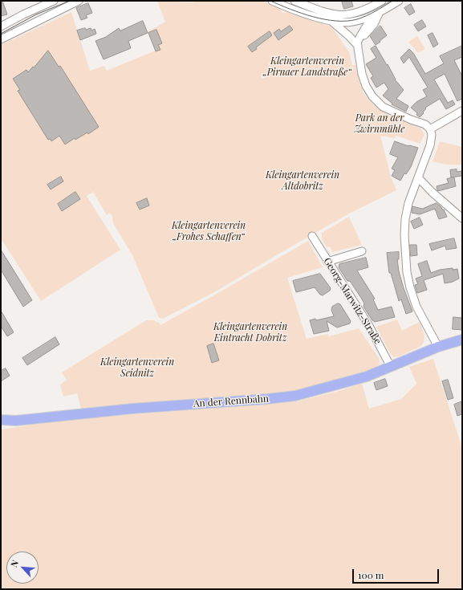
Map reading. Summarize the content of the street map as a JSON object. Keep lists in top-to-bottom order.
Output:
{
  "streets": {
    "main road": ["An der Rennbahn"],
    "street": ["Georg-Marwitz-Straße"]
  },
  "crossings": [
    ["Georg-Marwitz-Straße", "An der Rennbahn"]
  ],
  "parks": [
    "Kleingartenverein „Pirnaer Landstraße“",
    "Park an der Zwirnmühle",
    "Kleingartenverein Altdobritz",
    "Kleingartenverein „Frohes Schaffen“",
    "Kleingartenverein Eintracht Dobritz",
    "Kleingartenverein Seidnitz"
  ],
  "scale_bar": "100 m",
  "north": "top left"
}
